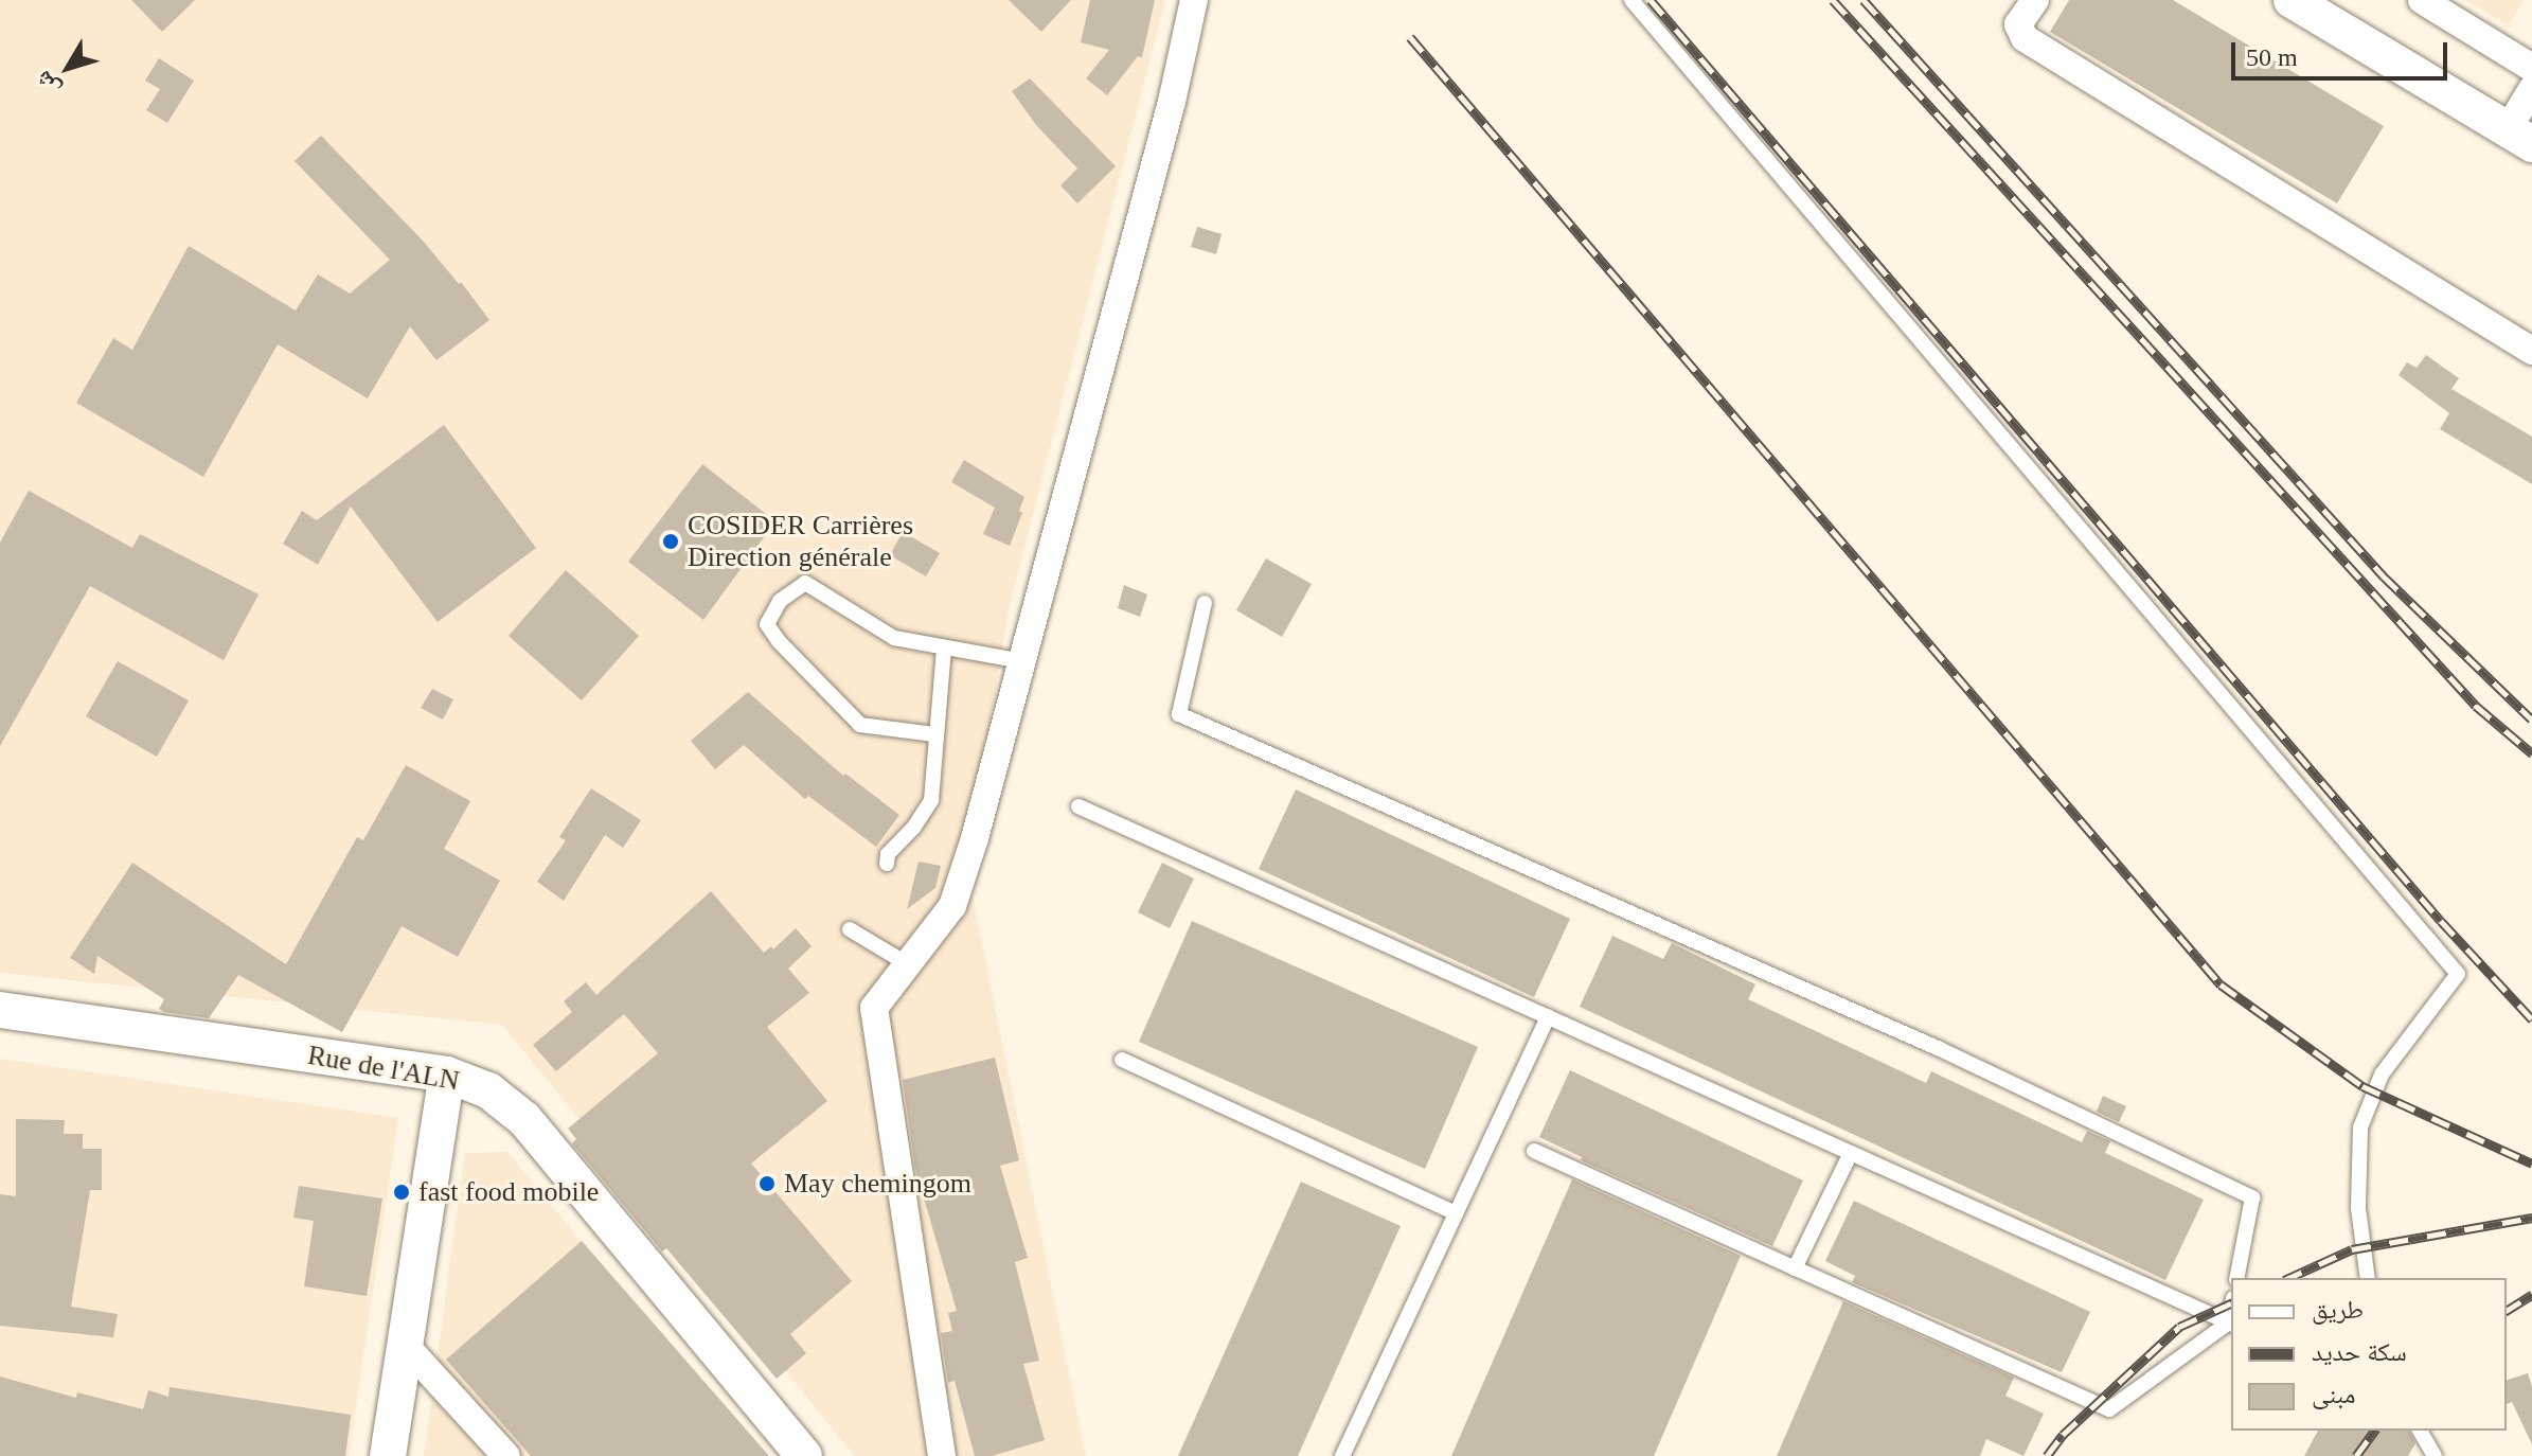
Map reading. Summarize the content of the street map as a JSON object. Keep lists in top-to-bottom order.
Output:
{
  "streets": {
    "street": ["Rue de l'ALN"]
  },
  "places": ["COSIDER Carrières Direction générale", "May chemingom", "fast food mobile"],
  "legend": ["طريق", "سكة حديد", "مبنى"],
  "scale_bar": "50 m",
  "north": "bottom left"
}
